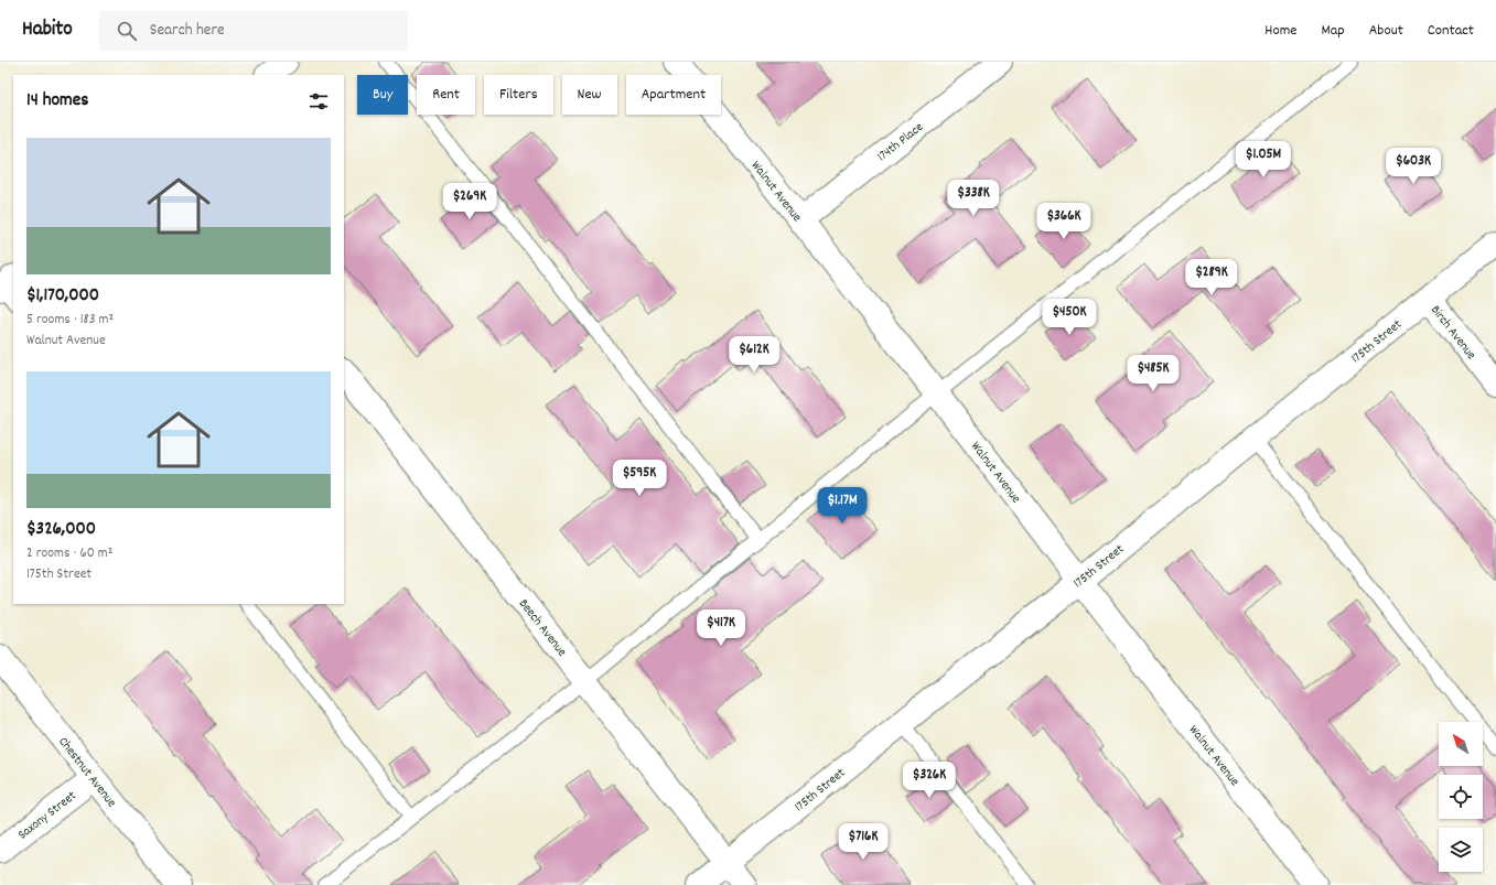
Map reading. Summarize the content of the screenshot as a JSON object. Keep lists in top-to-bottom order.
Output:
{
  "streets": {
    "street": [
      "174th Place",
      "Walnut Avenue",
      "Birch Avenue",
      "175th Street",
      "Beech Avenue",
      "Chestnut Avenue",
      "Saxony Street"
    ]
  },
  "crossings": [
    ["174th Place", "Walnut Avenue"],
    ["Walnut Avenue", "175th Street"],
    ["Birch Avenue", "175th Street"],
    ["175th Street", "Beech Avenue"],
    ["Chestnut Avenue", "Saxony Street"]
  ],
  "north": "top left",
  "page": {
    "header": "Habito",
    "search": "Search here",
    "nav": [
      "Home",
      "Map",
      "About",
      "Contact"
    ],
    "chip": [
      "Buy",
      "Rent",
      "Filters",
      "New",
      "Apartment"
    ],
    "heading": "14 homes",
    "list": [
      {
        "name": "$1,170,000",
        "note": "5 rooms · 183 m² · Walnut Avenue"
      },
      {
        "name": "$326,000",
        "note": "2 rooms · 60 m² · 175th Street"
      }
    ],
    "price": [
      "$1.05M",
      "$603K",
      "$338K",
      "$269K",
      "$366K",
      "$289K",
      "$450K",
      "$612K",
      "$485K",
      "$595K",
      "$1.17M",
      "$417K",
      "$326K",
      "$716K"
    ]
  }
}
